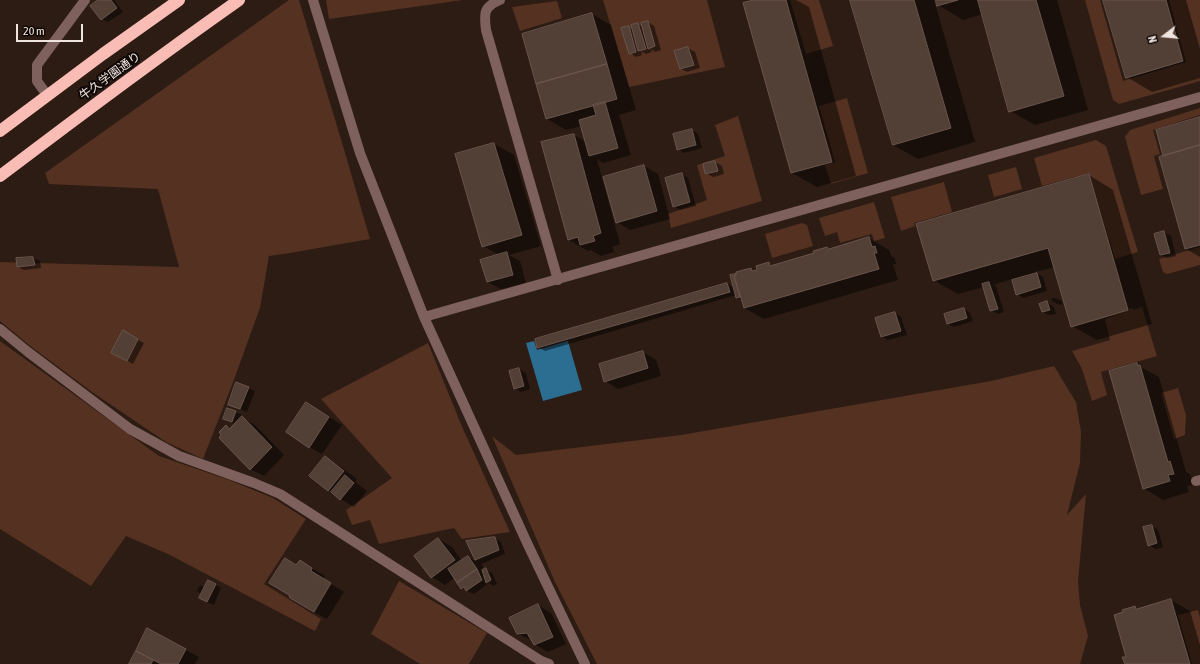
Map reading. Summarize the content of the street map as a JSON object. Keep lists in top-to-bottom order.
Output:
{
  "streets": {
    "highway": ["牛久学園通り"]
  },
  "scale_bar": "20 m",
  "north": "left"
}
